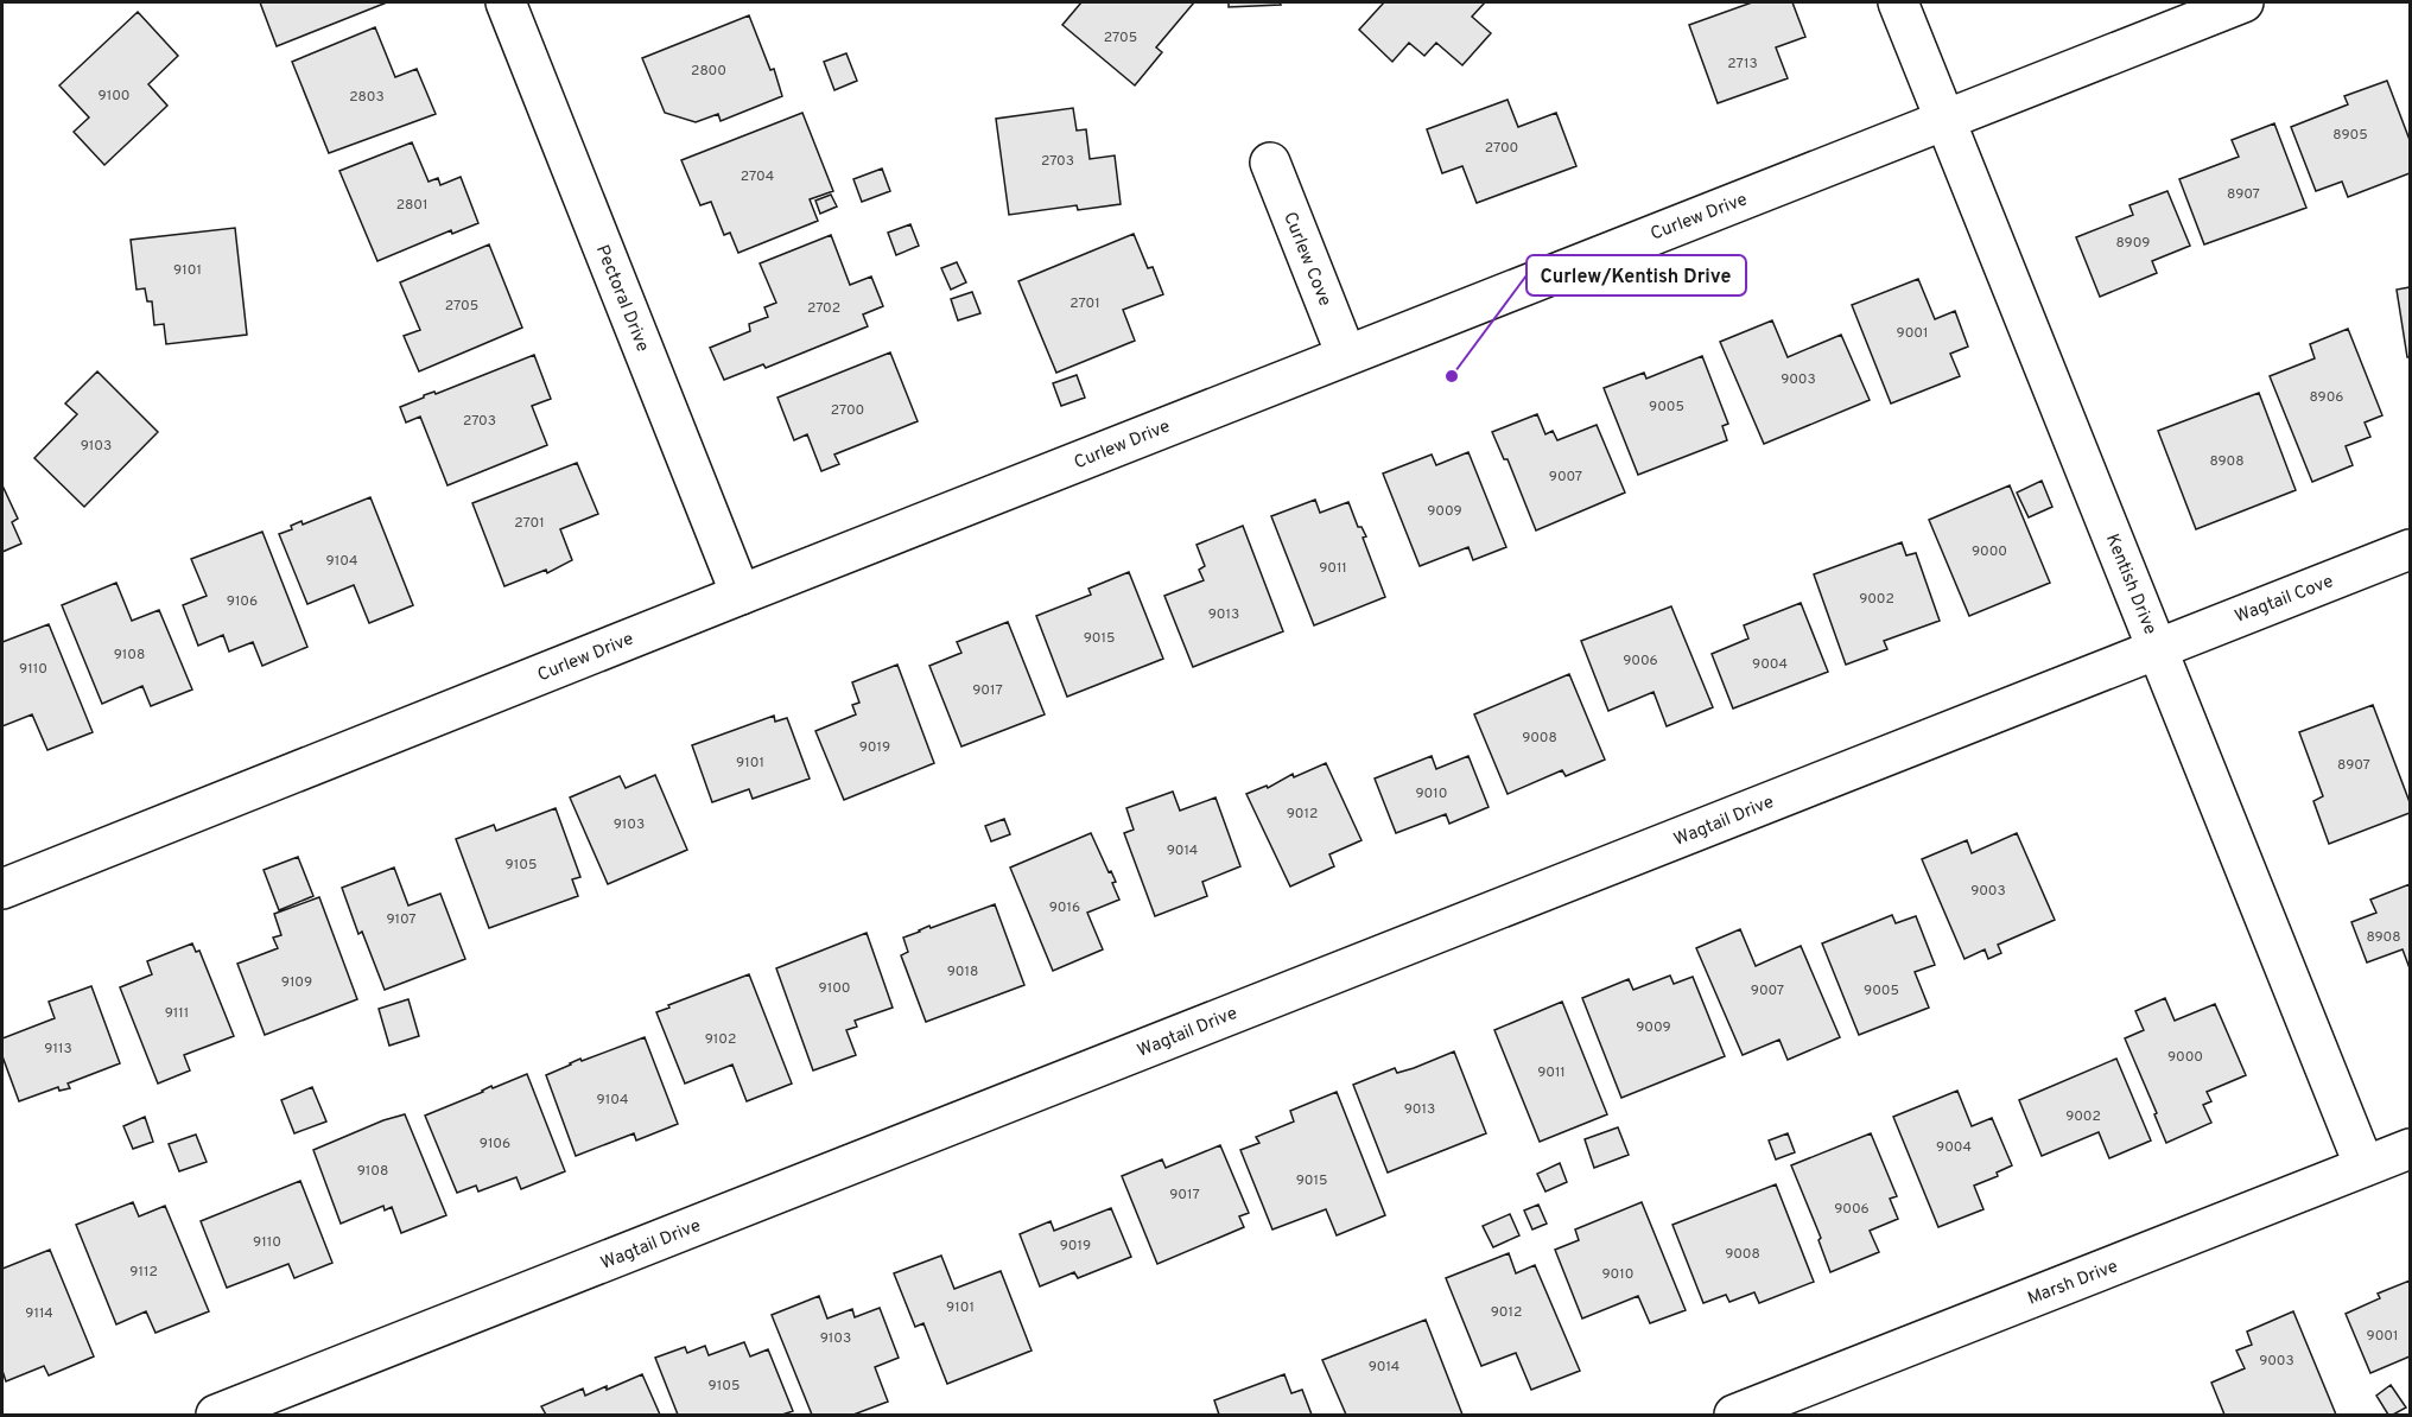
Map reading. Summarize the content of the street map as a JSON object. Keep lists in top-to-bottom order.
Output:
{
  "streets": {
    "street": [
      "Curlew Drive",
      "Curlew Cove",
      "Pectoral Drive",
      "Kentish Drive",
      "Wagtail Cove",
      "Wagtail Drive",
      "Marsh Drive"
    ]
  },
  "crossings": [
    ["Curlew Drive", "Curlew Cove"],
    ["Curlew Drive", "Pectoral Drive"],
    ["Curlew Drive", "Kentish Drive"],
    ["Kentish Drive", "Wagtail Cove"],
    ["Kentish Drive", "Wagtail Drive"],
    ["Kentish Drive", "Marsh Drive"],
    ["Wagtail Cove", "Wagtail Drive"]
  ],
  "places": ["Curlew/Kentish Drive"],
  "house_numbers": [
    "2705",
    "2713",
    "2800",
    "9100",
    "2803",
    "8905",
    "2700",
    "2703",
    "2704",
    "8907",
    "2801",
    "8909",
    "9101",
    "2701",
    "2705",
    "2702",
    "9001",
    "9003",
    "8906",
    "9005",
    "2700",
    "2703",
    "9103",
    "8908",
    "9007",
    "9009",
    "2701",
    "9000",
    "9104",
    "9011",
    "9002",
    "9106",
    "9013",
    "9015",
    "9108",
    "9006",
    "9004",
    "9110",
    "9017",
    "9008",
    "9019",
    "9101",
    "8907",
    "9010",
    "9012",
    "9103",
    "9014",
    "9105",
    "9003",
    "9016",
    "9107",
    "8908",
    "9018",
    "9109",
    "9100",
    "9007",
    "9005",
    "9111",
    "9009",
    "9102",
    "9113",
    "9000",
    "9011",
    "9104",
    "9013",
    "9002",
    "9106",
    "9004",
    "9108",
    "9015",
    "9017",
    "9006",
    "9110",
    "9019",
    "9008",
    "9112",
    "9010",
    "9101",
    "9012",
    "9114",
    "9001",
    "9103",
    "9003",
    "9014",
    "9105"
  ]
}
